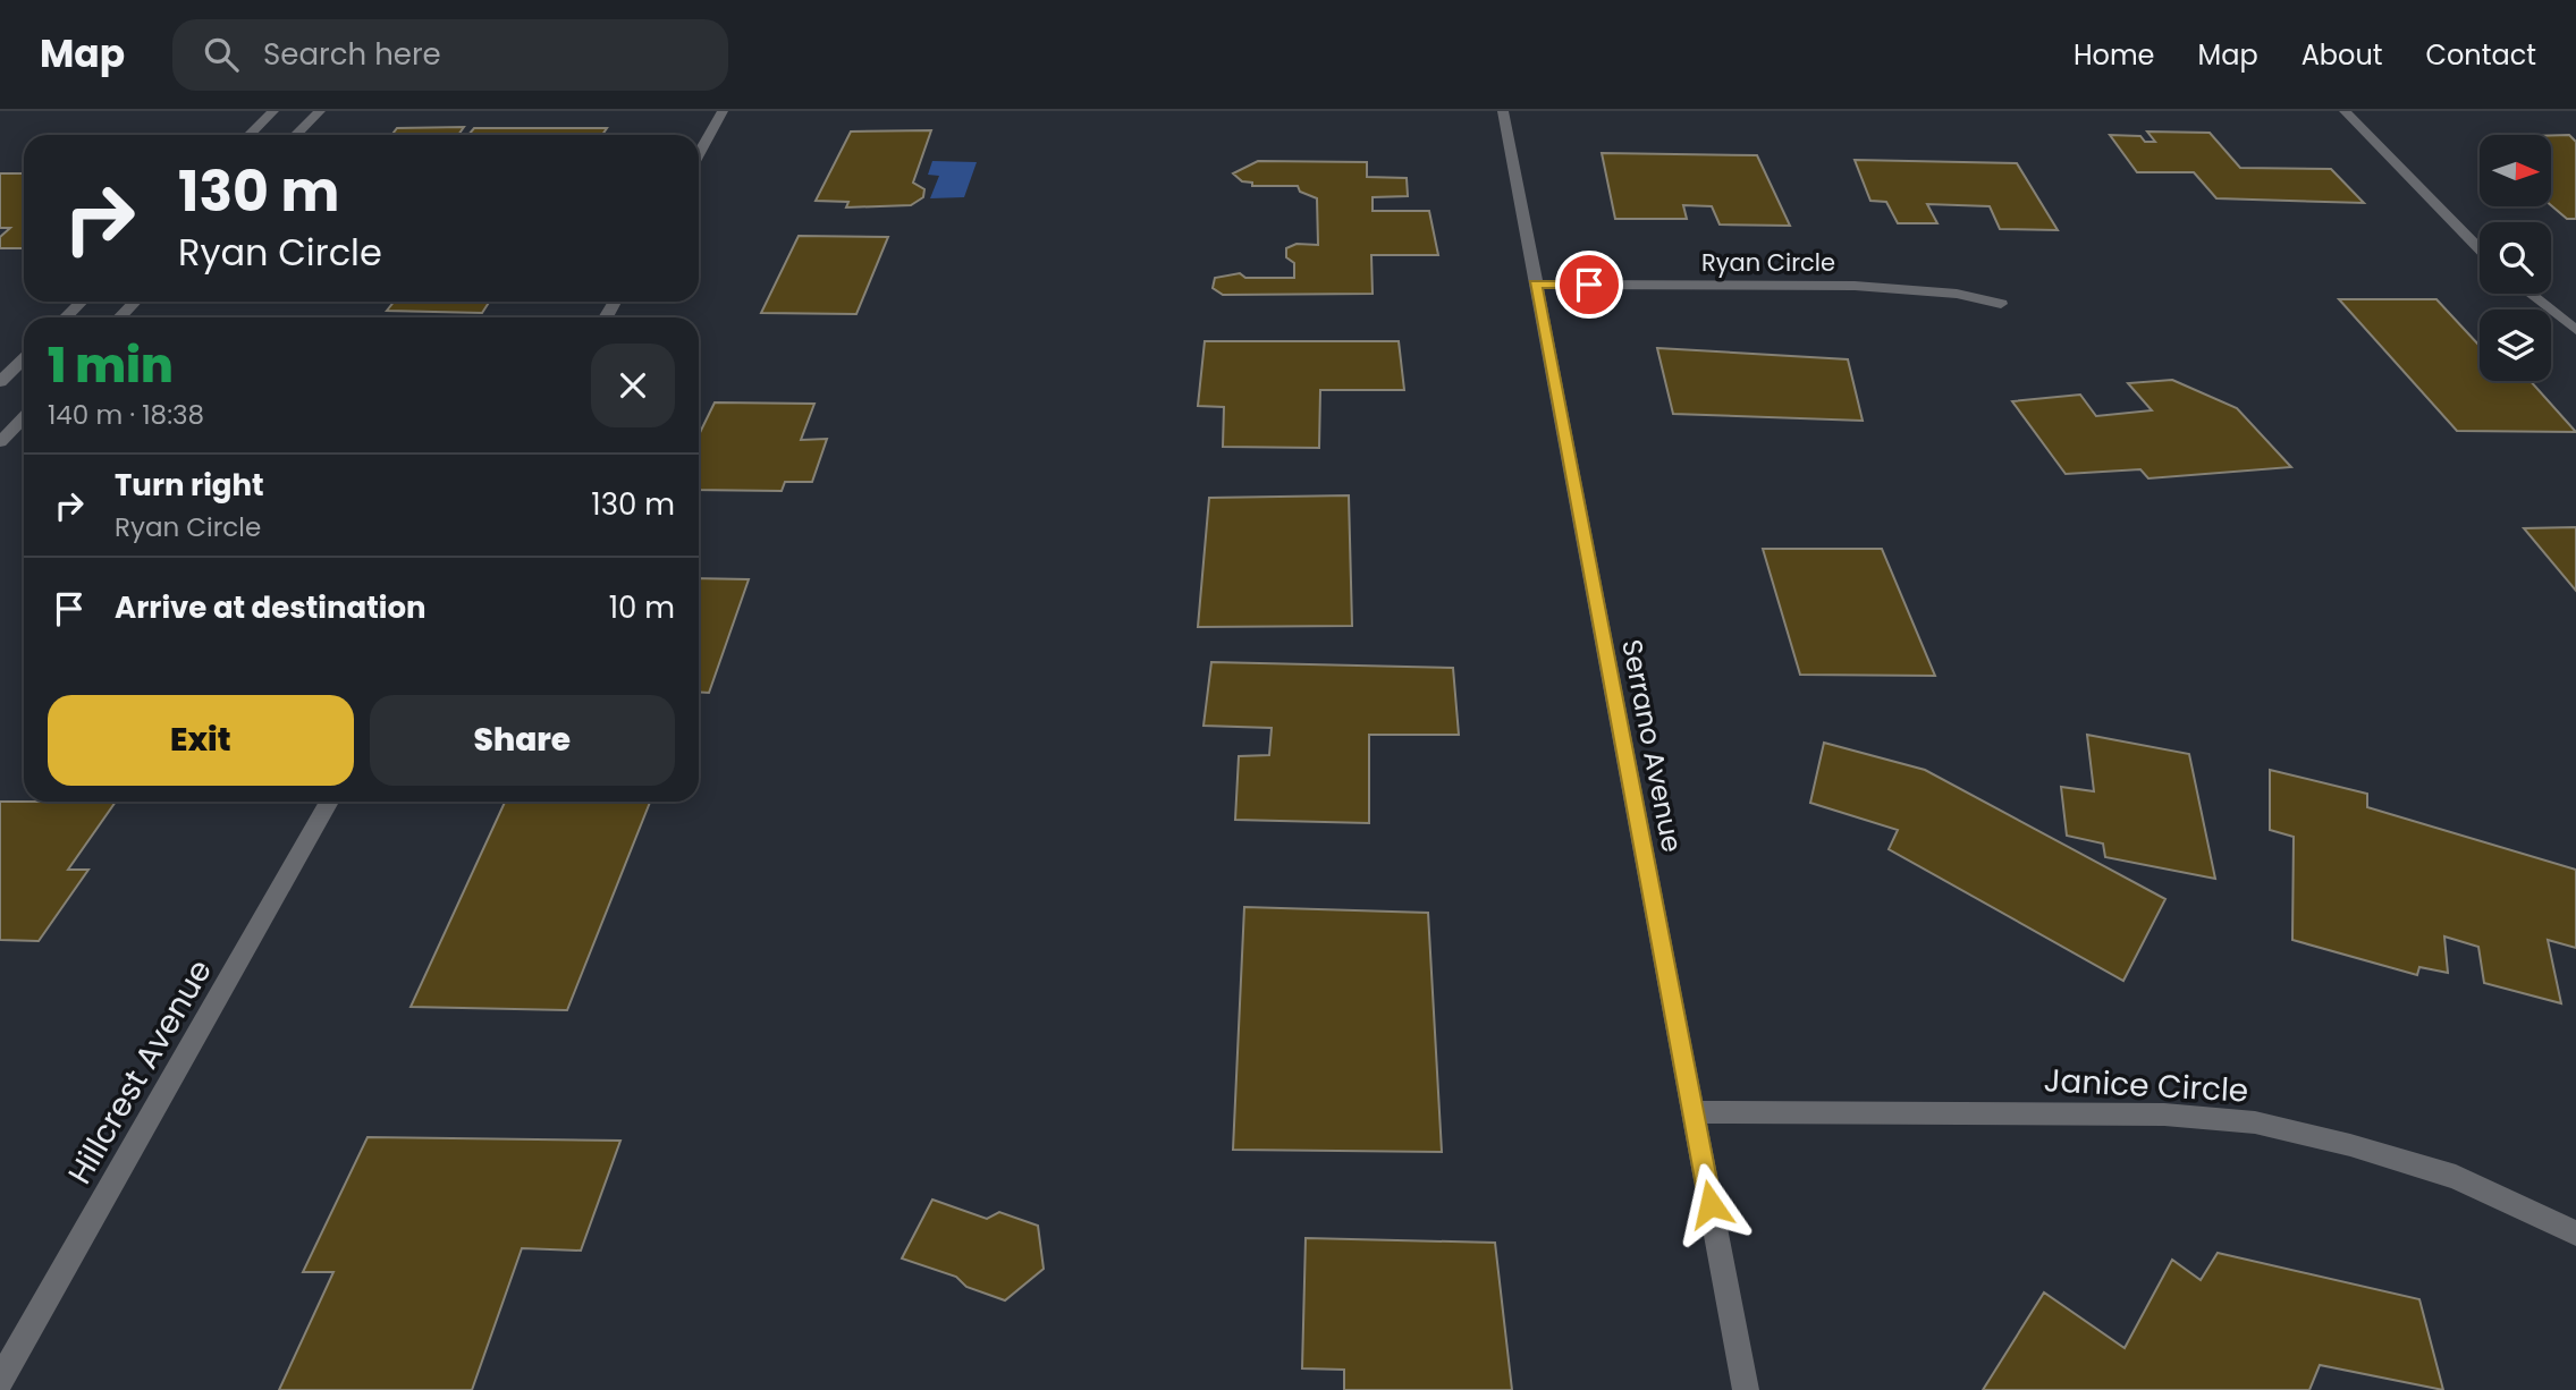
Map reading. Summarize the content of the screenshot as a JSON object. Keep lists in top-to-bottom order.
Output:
{
  "streets": {
    "street": [
      "Ryan Circle",
      "Serrano Avenue",
      "Hillcrest Avenue",
      "Janice Circle"
    ]
  },
  "crossings": [
    ["Ryan Circle", "Serrano Avenue"],
    ["Serrano Avenue", "Janice Circle"]
  ],
  "north": "right",
  "page": {
    "header": "Map",
    "search": "Search here",
    "nav": [
      "Home",
      "Map",
      "About",
      "Contact"
    ],
    "turn": ["130 m", "Ryan Circle"],
    "heading": ["1 min", "140 m · 18:38"],
    "list": [
      {
        "name": "Turn right",
        "note": "Ryan Circle",
        "value": "130 m"
      },
      {
        "name": "Arrive at destination",
        "value": "10 m"
      }
    ],
    "buttons": ["Exit", "Share"]
  }
}
